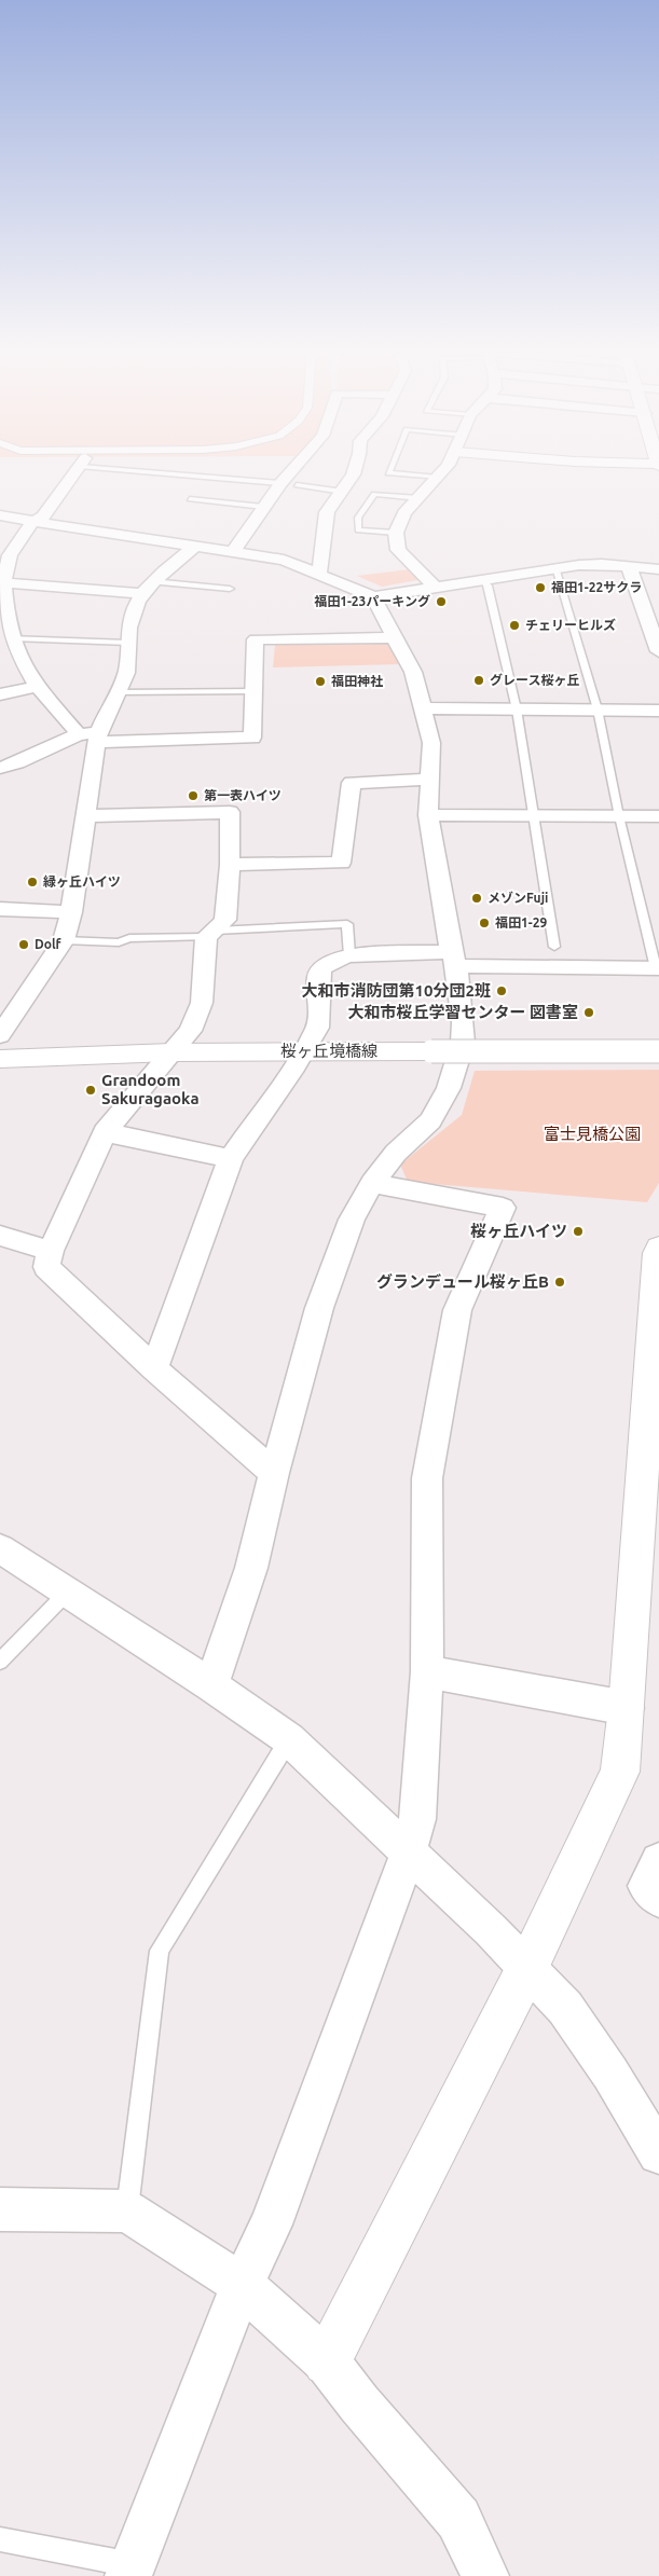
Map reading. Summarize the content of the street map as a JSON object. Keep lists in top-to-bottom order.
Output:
{
  "streets": {
    "street": ["桜ヶ丘境橋線"]
  },
  "parks": ["富士見橋公園"],
  "places": [
    "福田1-22サクラ",
    "福田1-23パーキング",
    "チェリーヒルズ",
    "グレース桜ヶ丘",
    "福田神社",
    "第一表ハイツ",
    "緑ヶ丘ハイツ",
    "メゾンFuji",
    "福田1-29",
    "Dolf",
    "大和市消防団第10分団2班",
    "大和市桜丘学習センター 図書室",
    "Grandoom Sakuragaoka",
    "桜ヶ丘ハイツ",
    "グランデュール桜ヶ丘B"
  ]
}
